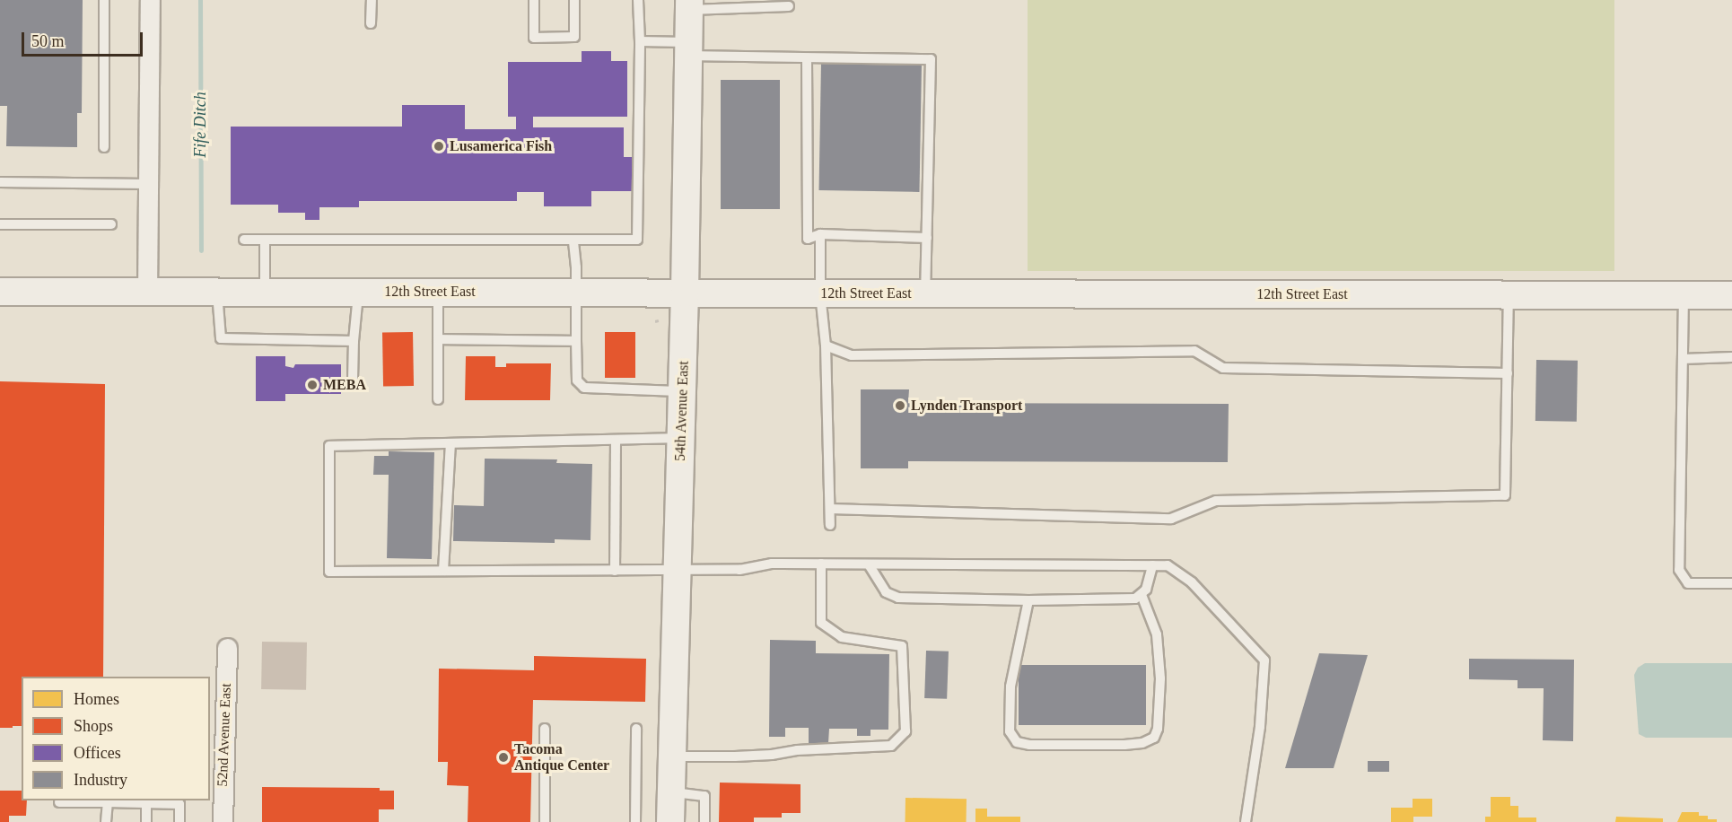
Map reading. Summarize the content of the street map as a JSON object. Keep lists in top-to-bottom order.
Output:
{
  "streets": {
    "street": ["12th Street East", "54th Avenue East", "52nd Avenue East"]
  },
  "crossings": [
    ["12th Street East", "54th Avenue East"]
  ],
  "water": ["Fife Ditch"],
  "places": [
    "Lusamerica Fish",
    "MEBA",
    "Lynden Transport",
    "Tacoma Antique Center"
  ],
  "legend": [
    "Homes",
    "Shops",
    "Offices",
    "Industry"
  ],
  "scale_bar": "50 m"
}
